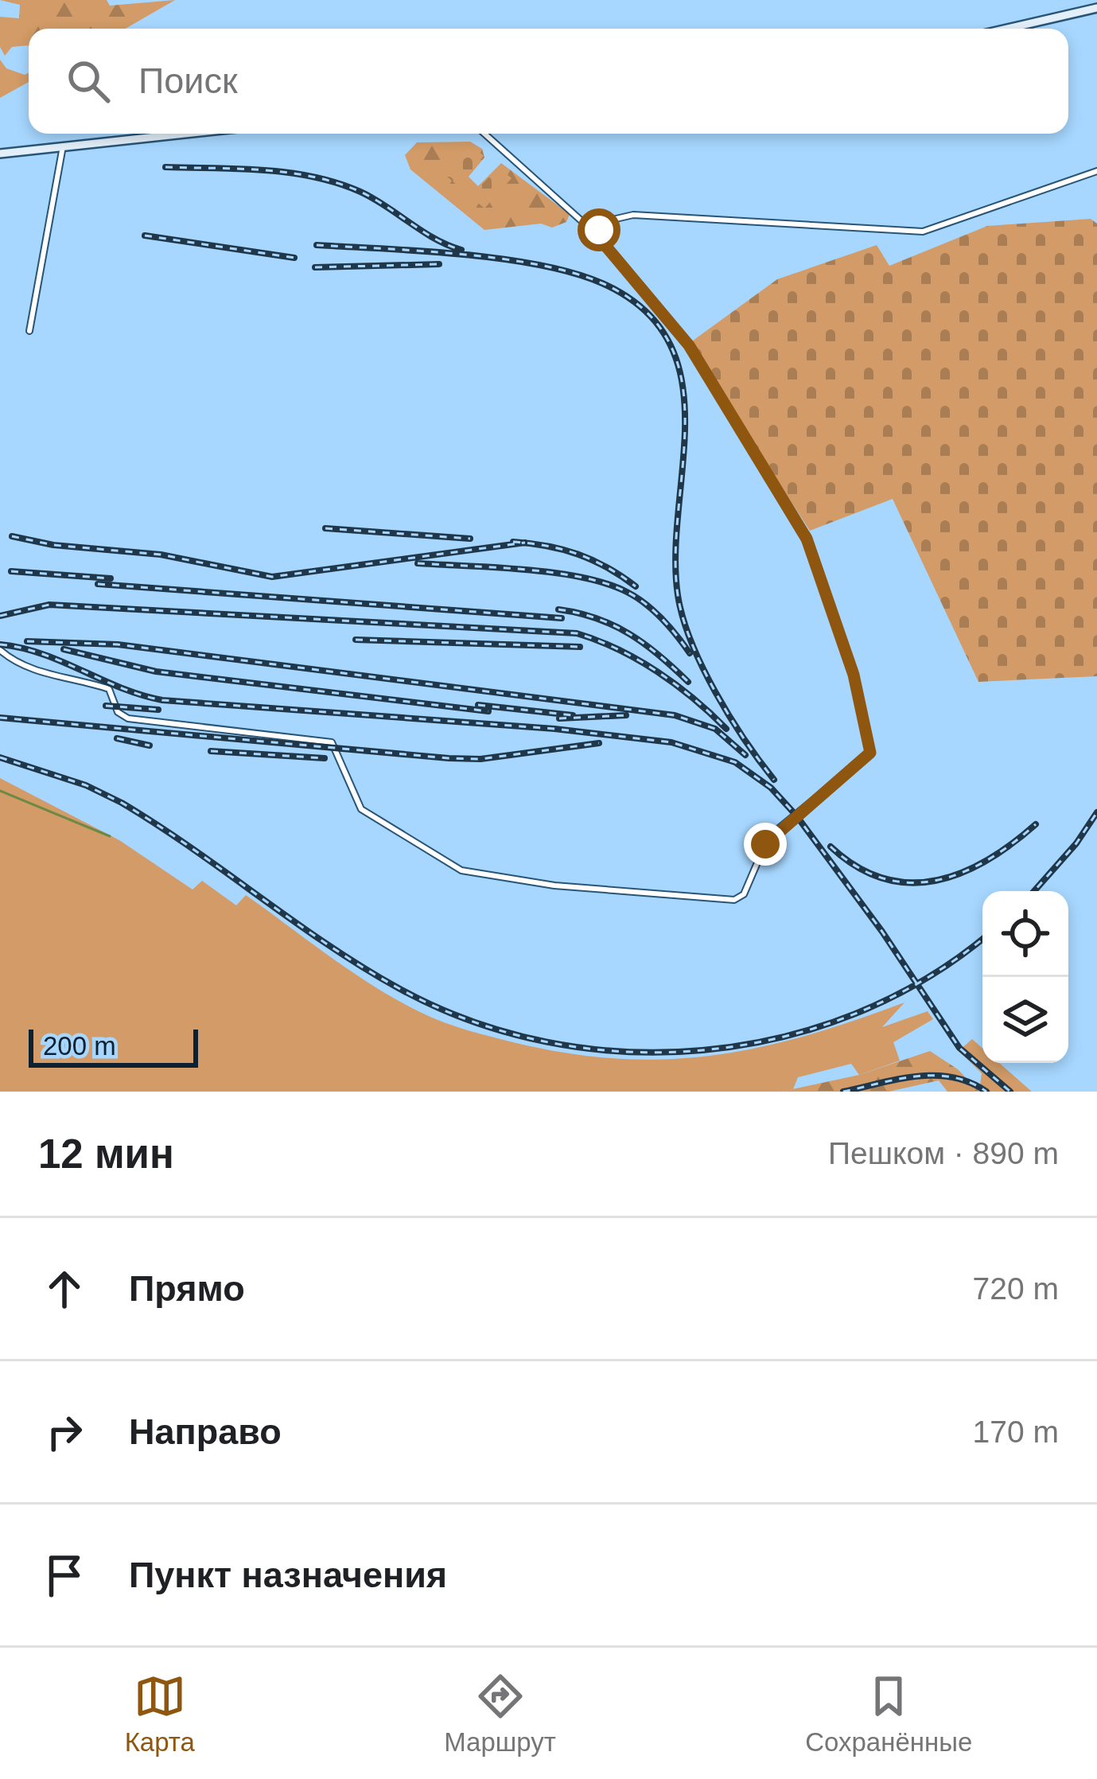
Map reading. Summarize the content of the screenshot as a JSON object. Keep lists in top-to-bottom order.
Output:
{
  "scale_bar": "200 m",
  "page": {
    "search": "Поиск",
    "scale": "200 m",
    "heading": ["12 мин", "Пешком · 890 m"],
    "list": [
      ["Прямо", "720 m"],
      ["Направо", "170 m"],
      "Пункт назначения"
    ],
    "nav": ["Карта", "Маршрут", "Сохранённые"]
  }
}
